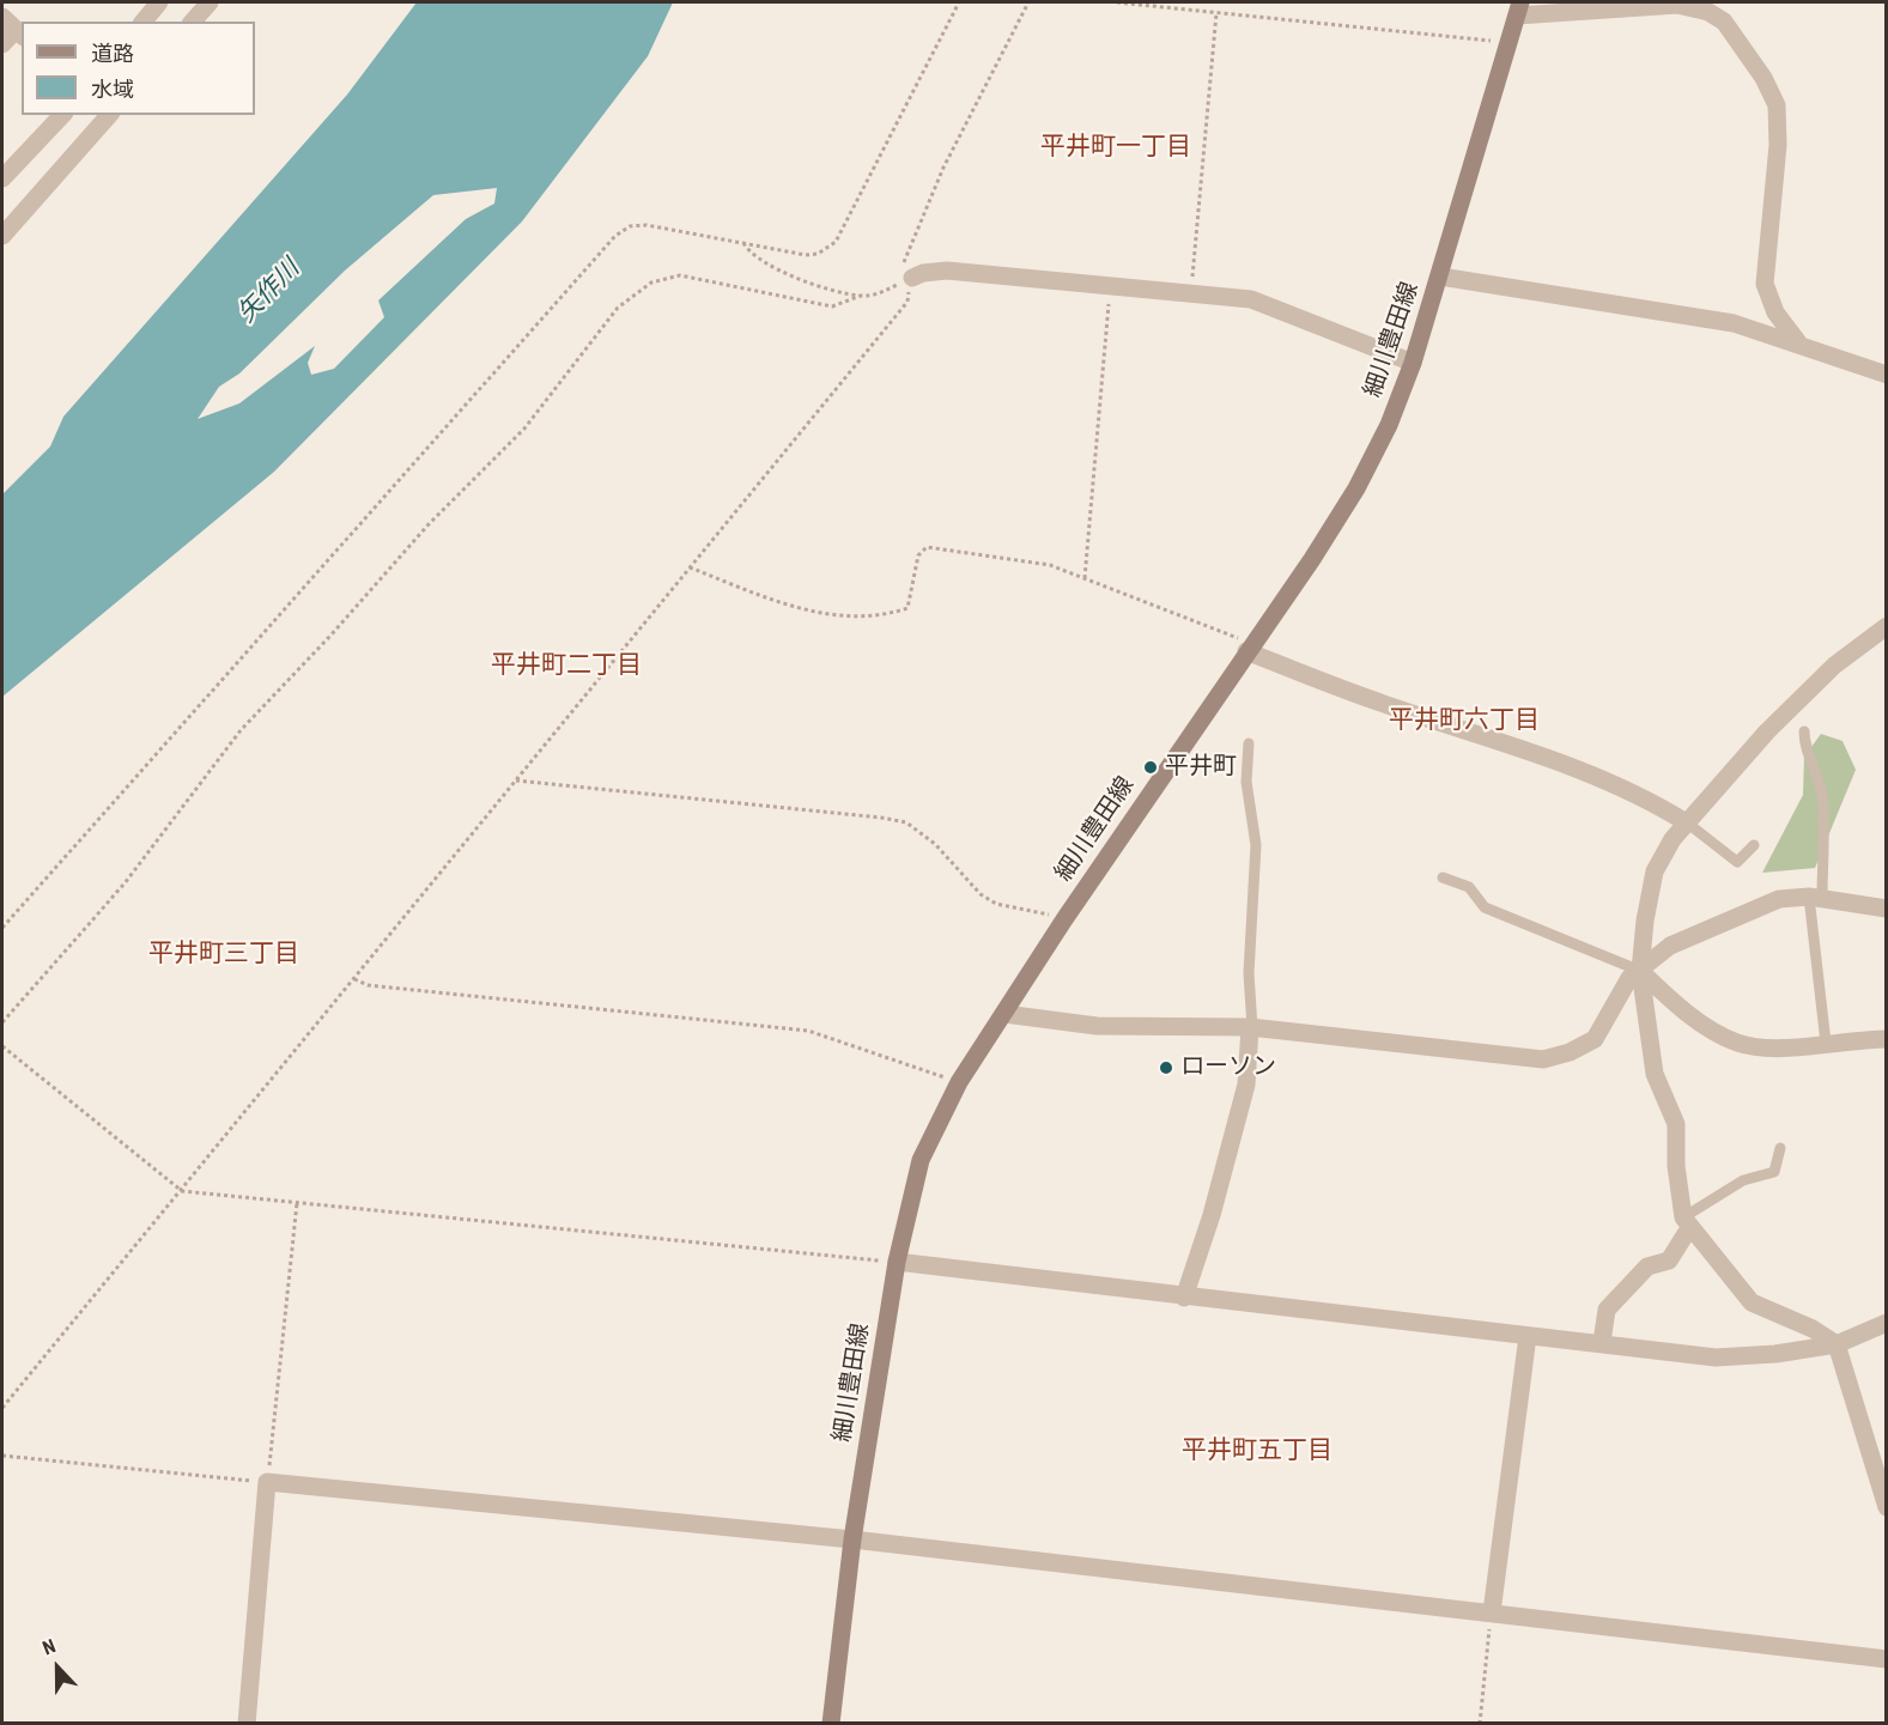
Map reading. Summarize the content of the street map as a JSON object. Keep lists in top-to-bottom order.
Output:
{
  "streets": {
    "main road": ["細川豊田線"]
  },
  "districts": [
    "平井町一丁目",
    "平井町二丁目",
    "平井町六丁目",
    "平井町三丁目",
    "平井町五丁目"
  ],
  "water": ["矢作川"],
  "places": ["平井町", "ローソン"],
  "legend": ["道路", "水域"],
  "north": "top"
}
